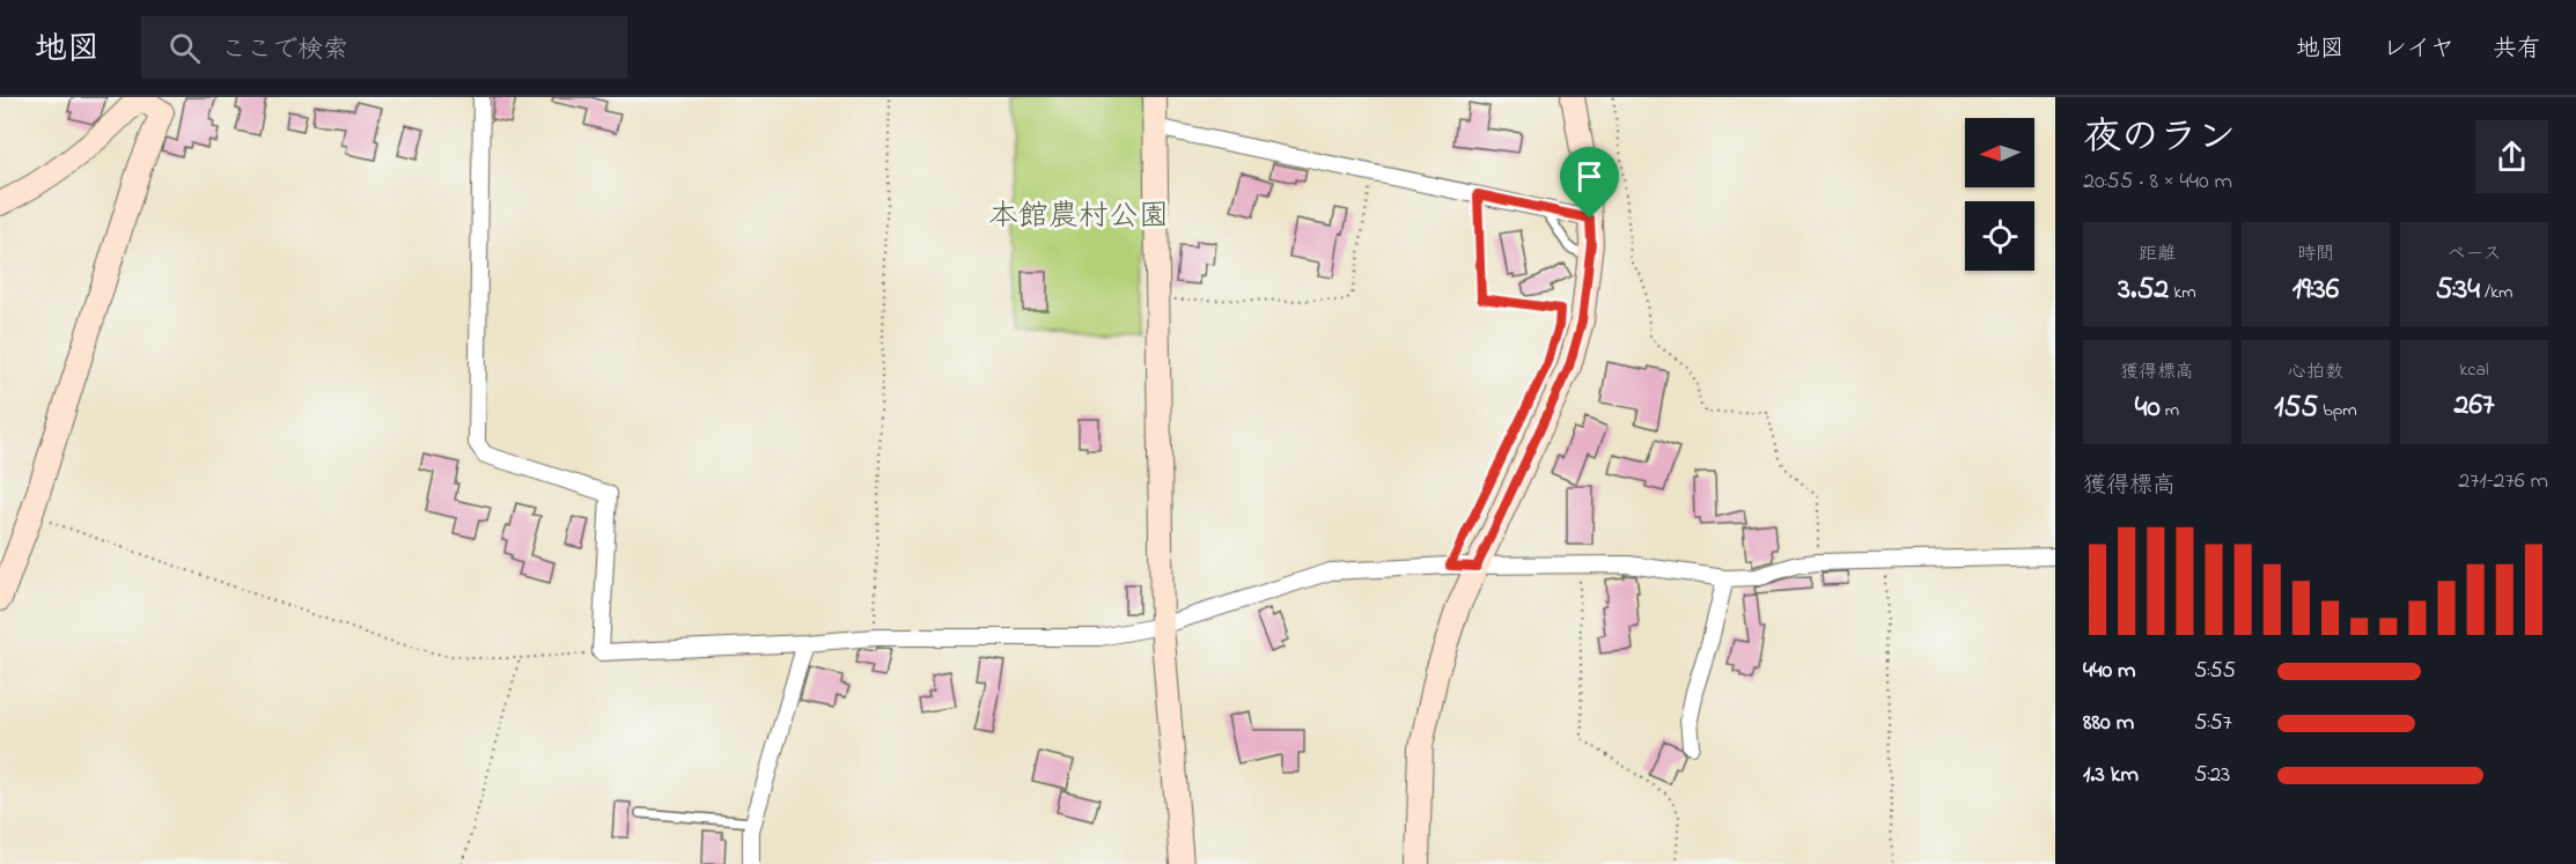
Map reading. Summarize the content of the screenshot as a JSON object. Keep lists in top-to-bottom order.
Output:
{
  "parks": ["本館農村公園"],
  "north": "left",
  "page": {
    "header": "地図",
    "search": "ここで検索",
    "nav": ["地図", "レイヤ", "共有"],
    "heading": ["夜のラン", "20:55 · 8 × 440 m"],
    "stats": [
      ["距離", "3.52 km"],
      ["時間", "19:36"],
      ["ペース", "5:34 /km"],
      ["獲得標高", "40 m"],
      ["心拍数", "155 bpm"],
      ["kcal", "267"]
    ],
    "chart": ["獲得標高", "271–276 m"],
    "list": [
      {
        "name": "440 m",
        "note": "5:55"
      },
      {
        "name": "880 m",
        "note": "5:57"
      },
      {
        "name": "1.3 km",
        "note": "5:23"
      }
    ]
  }
}
